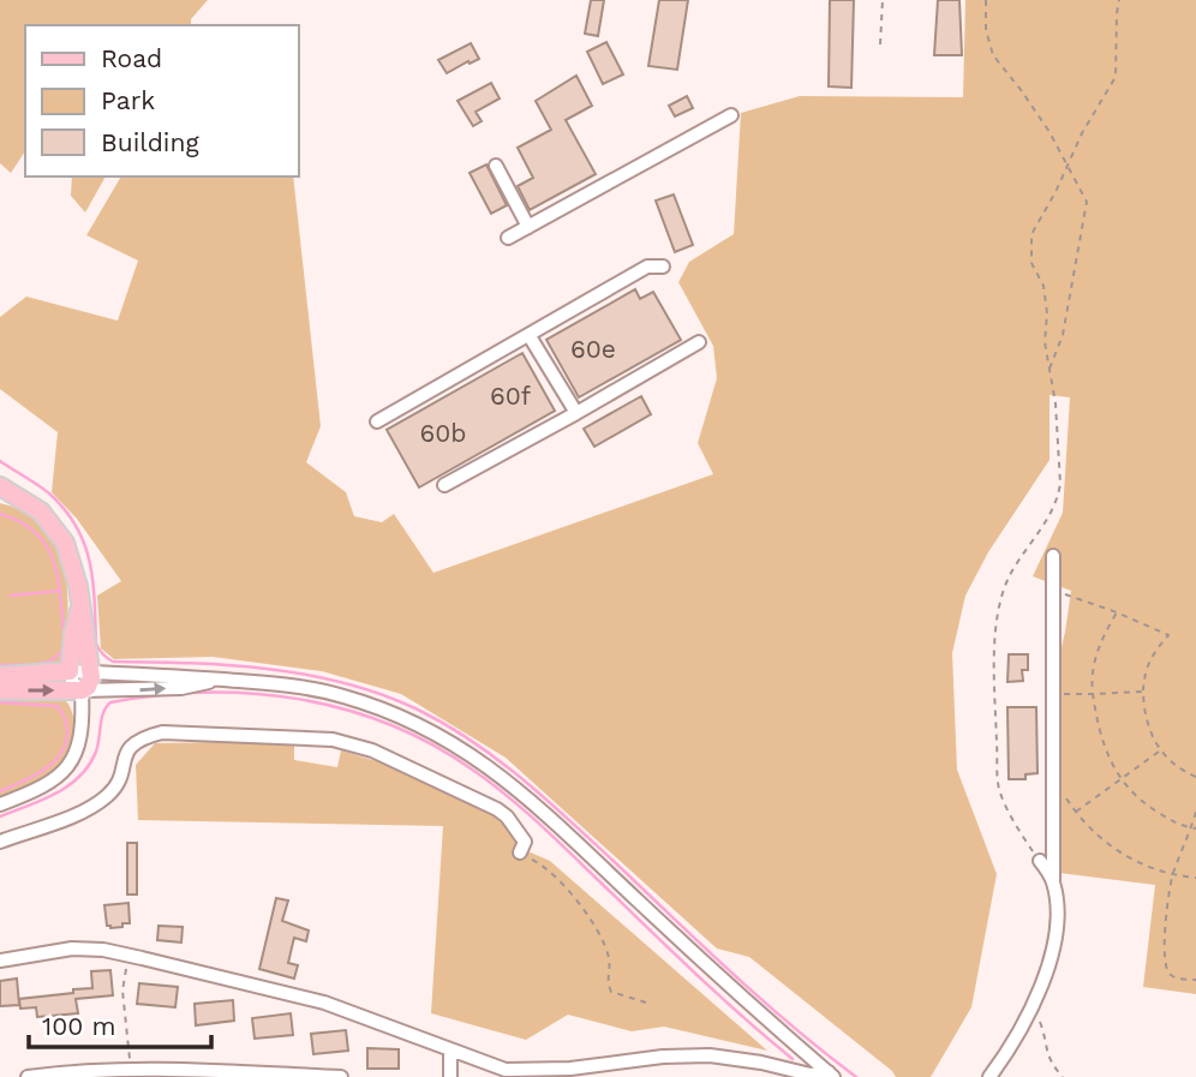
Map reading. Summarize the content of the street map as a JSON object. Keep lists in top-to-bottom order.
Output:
{
  "house_numbers": ["60e", "60f", "60b"],
  "legend": ["Road", "Park", "Building"],
  "scale_bar": "100 m"
}
